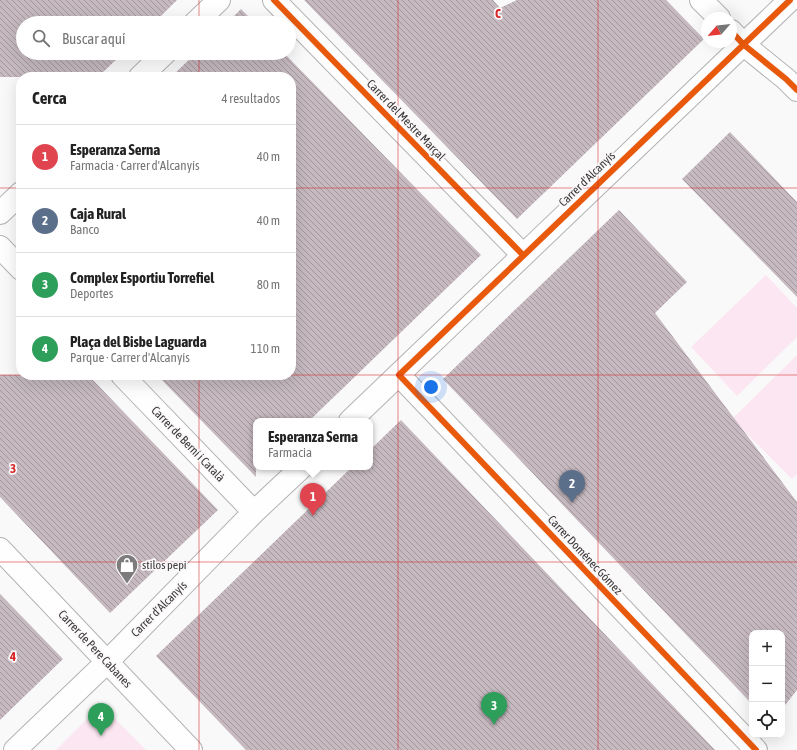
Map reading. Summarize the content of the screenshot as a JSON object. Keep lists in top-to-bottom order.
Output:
{
  "streets": {
    "street": [
      "Carrer del Mestre Marçal",
      "Carrer d'Alcanyís",
      "Carrer de Berni i Català",
      "Carrer Doménec Gómez",
      "Carrer de Pere Cabanes"
    ]
  },
  "crossings": [
    ["Carrer del Mestre Marçal", "Carrer d'Alcanyís"],
    ["Carrer d'Alcanyís", "Carrer de Berni i Català"],
    ["Carrer d'Alcanyís", "Carrer Doménec Gómez"],
    ["Carrer d'Alcanyís", "Carrer de Pere Cabanes"]
  ],
  "places": {
    "shop": ["stilos pepi"]
  },
  "north": "bottom left",
  "page": {
    "search": "Buscar aquí",
    "heading": ["Cerca", "4 resultados"],
    "list": [
      {
        "mark": "1",
        "name": "Esperanza Serna",
        "note": "Farmacia · Carrer d'Alcanyís",
        "value": "40 m"
      },
      {
        "mark": "2",
        "name": "Caja Rural",
        "note": "Banco",
        "value": "40 m"
      },
      {
        "mark": "3",
        "name": "Complex Esportiu Torrefiel",
        "note": "Deportes",
        "value": "80 m"
      },
      {
        "mark": "4",
        "name": "Plaça del Bisbe Laguarda",
        "note": "Parque · Carrer d'Alcanyís",
        "value": "110 m"
      }
    ],
    "popup": ["Esperanza Serna", "Farmacia"],
    "pins": [
      "2",
      "1",
      "3",
      "4"
    ],
    "map_buttons": ["+", "−"]
  },
  "grid": {
    "columns": ["C"],
    "rows": ["3", "4"]
  }
}
